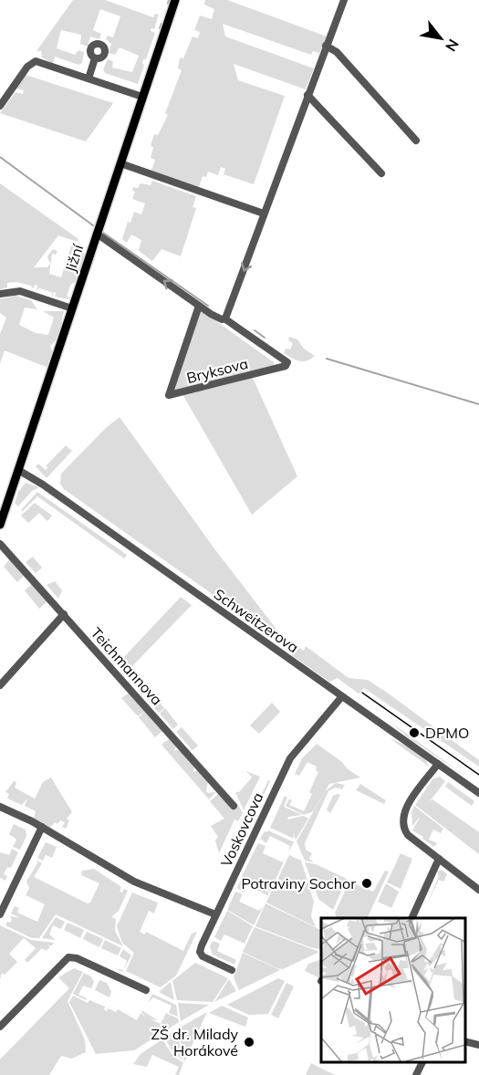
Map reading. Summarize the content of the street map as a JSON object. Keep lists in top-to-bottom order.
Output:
{
  "streets": {
    "main road": ["Jižní"],
    "street": [
      "Bryksova",
      "Schweitzerova",
      "Teichmannova",
      "Voskovcova"
    ]
  },
  "crossings": [
    ["Jižní", "Bryksova"],
    ["Jižní", "Schweitzerova"],
    ["Schweitzerova", "Voskovcova"]
  ],
  "places": ["DPMO", "Potraviny Sochor", "ZŠ dr. Milady Horákové"],
  "north": "bottom right"
}
